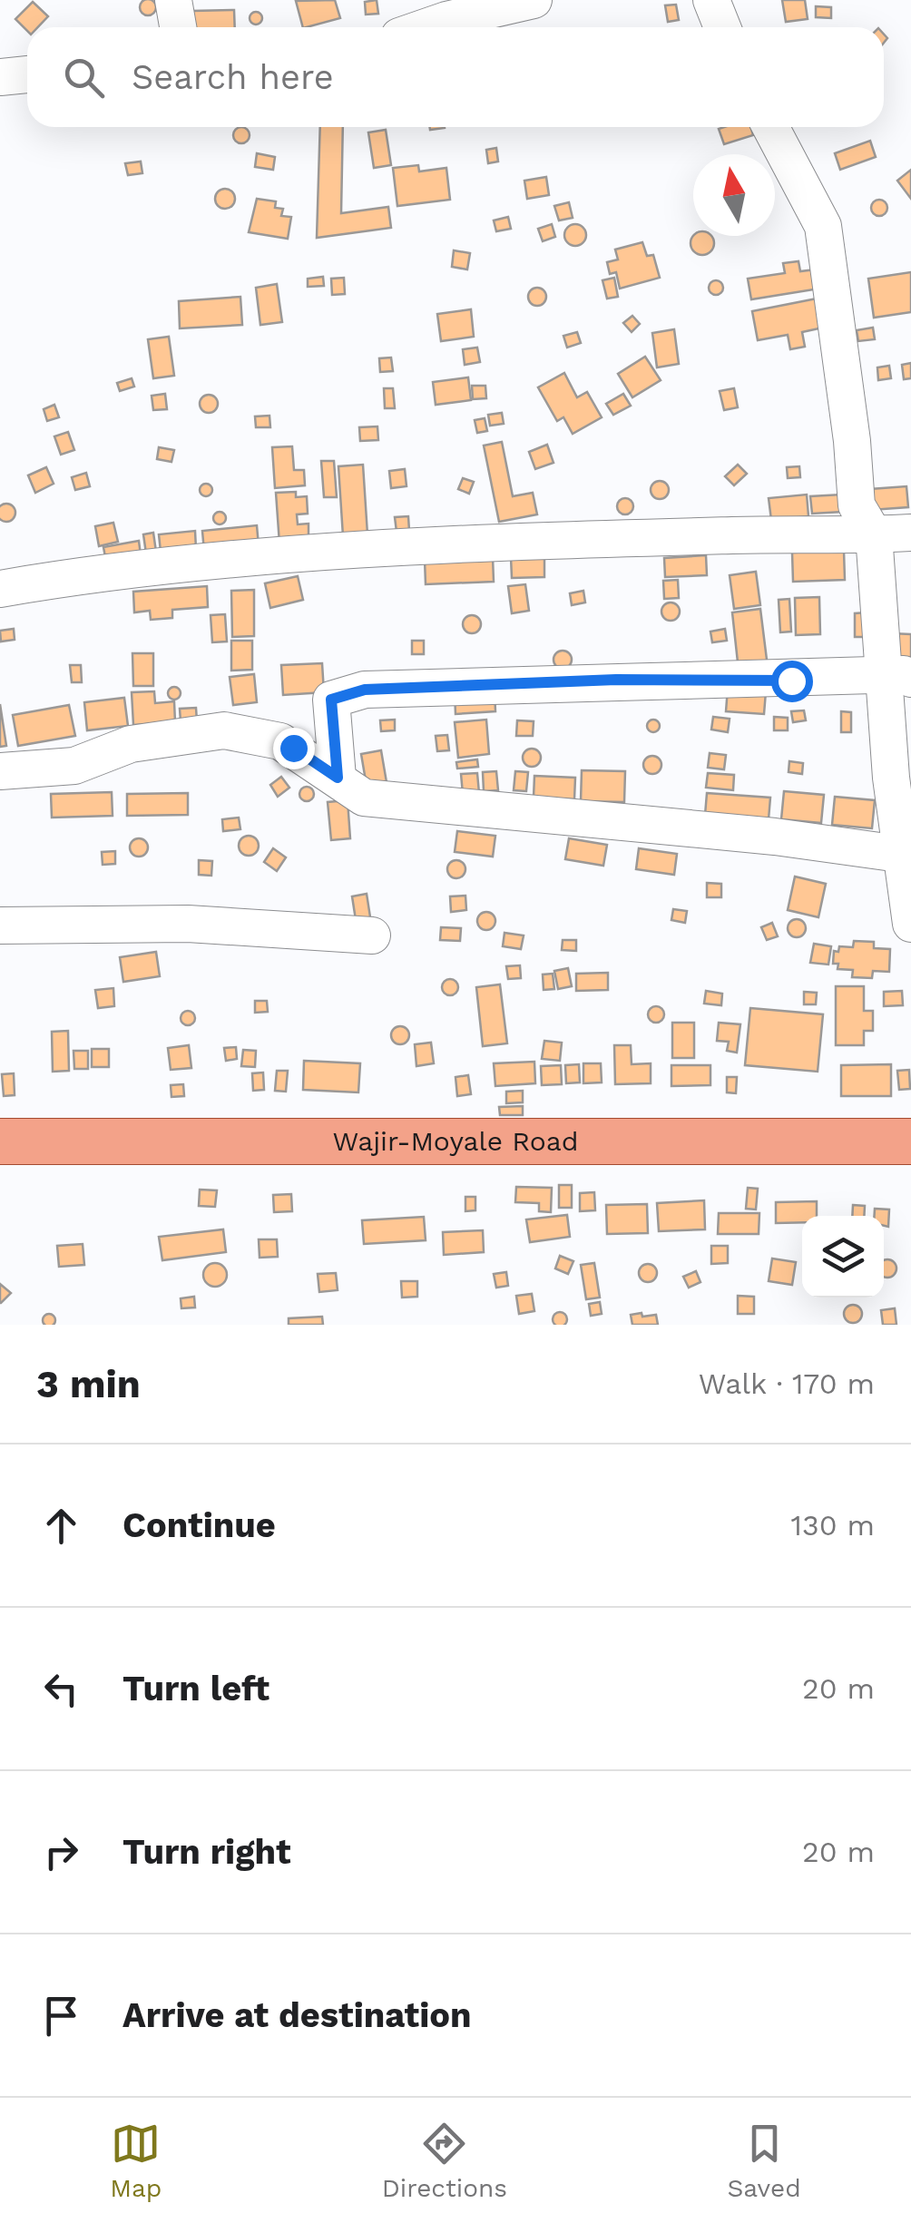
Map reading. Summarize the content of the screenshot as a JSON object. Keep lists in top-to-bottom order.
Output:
{
  "streets": {
    "main road": ["Wajir-Moyale Road"]
  },
  "north": "top",
  "page": {
    "search": "Search here",
    "heading": ["3 min", "Walk · 170 m"],
    "list": [
      ["Continue", "130 m"],
      ["Turn left", "20 m"],
      ["Turn right", "20 m"],
      "Arrive at destination"
    ],
    "nav": ["Map", "Directions", "Saved"]
  }
}
